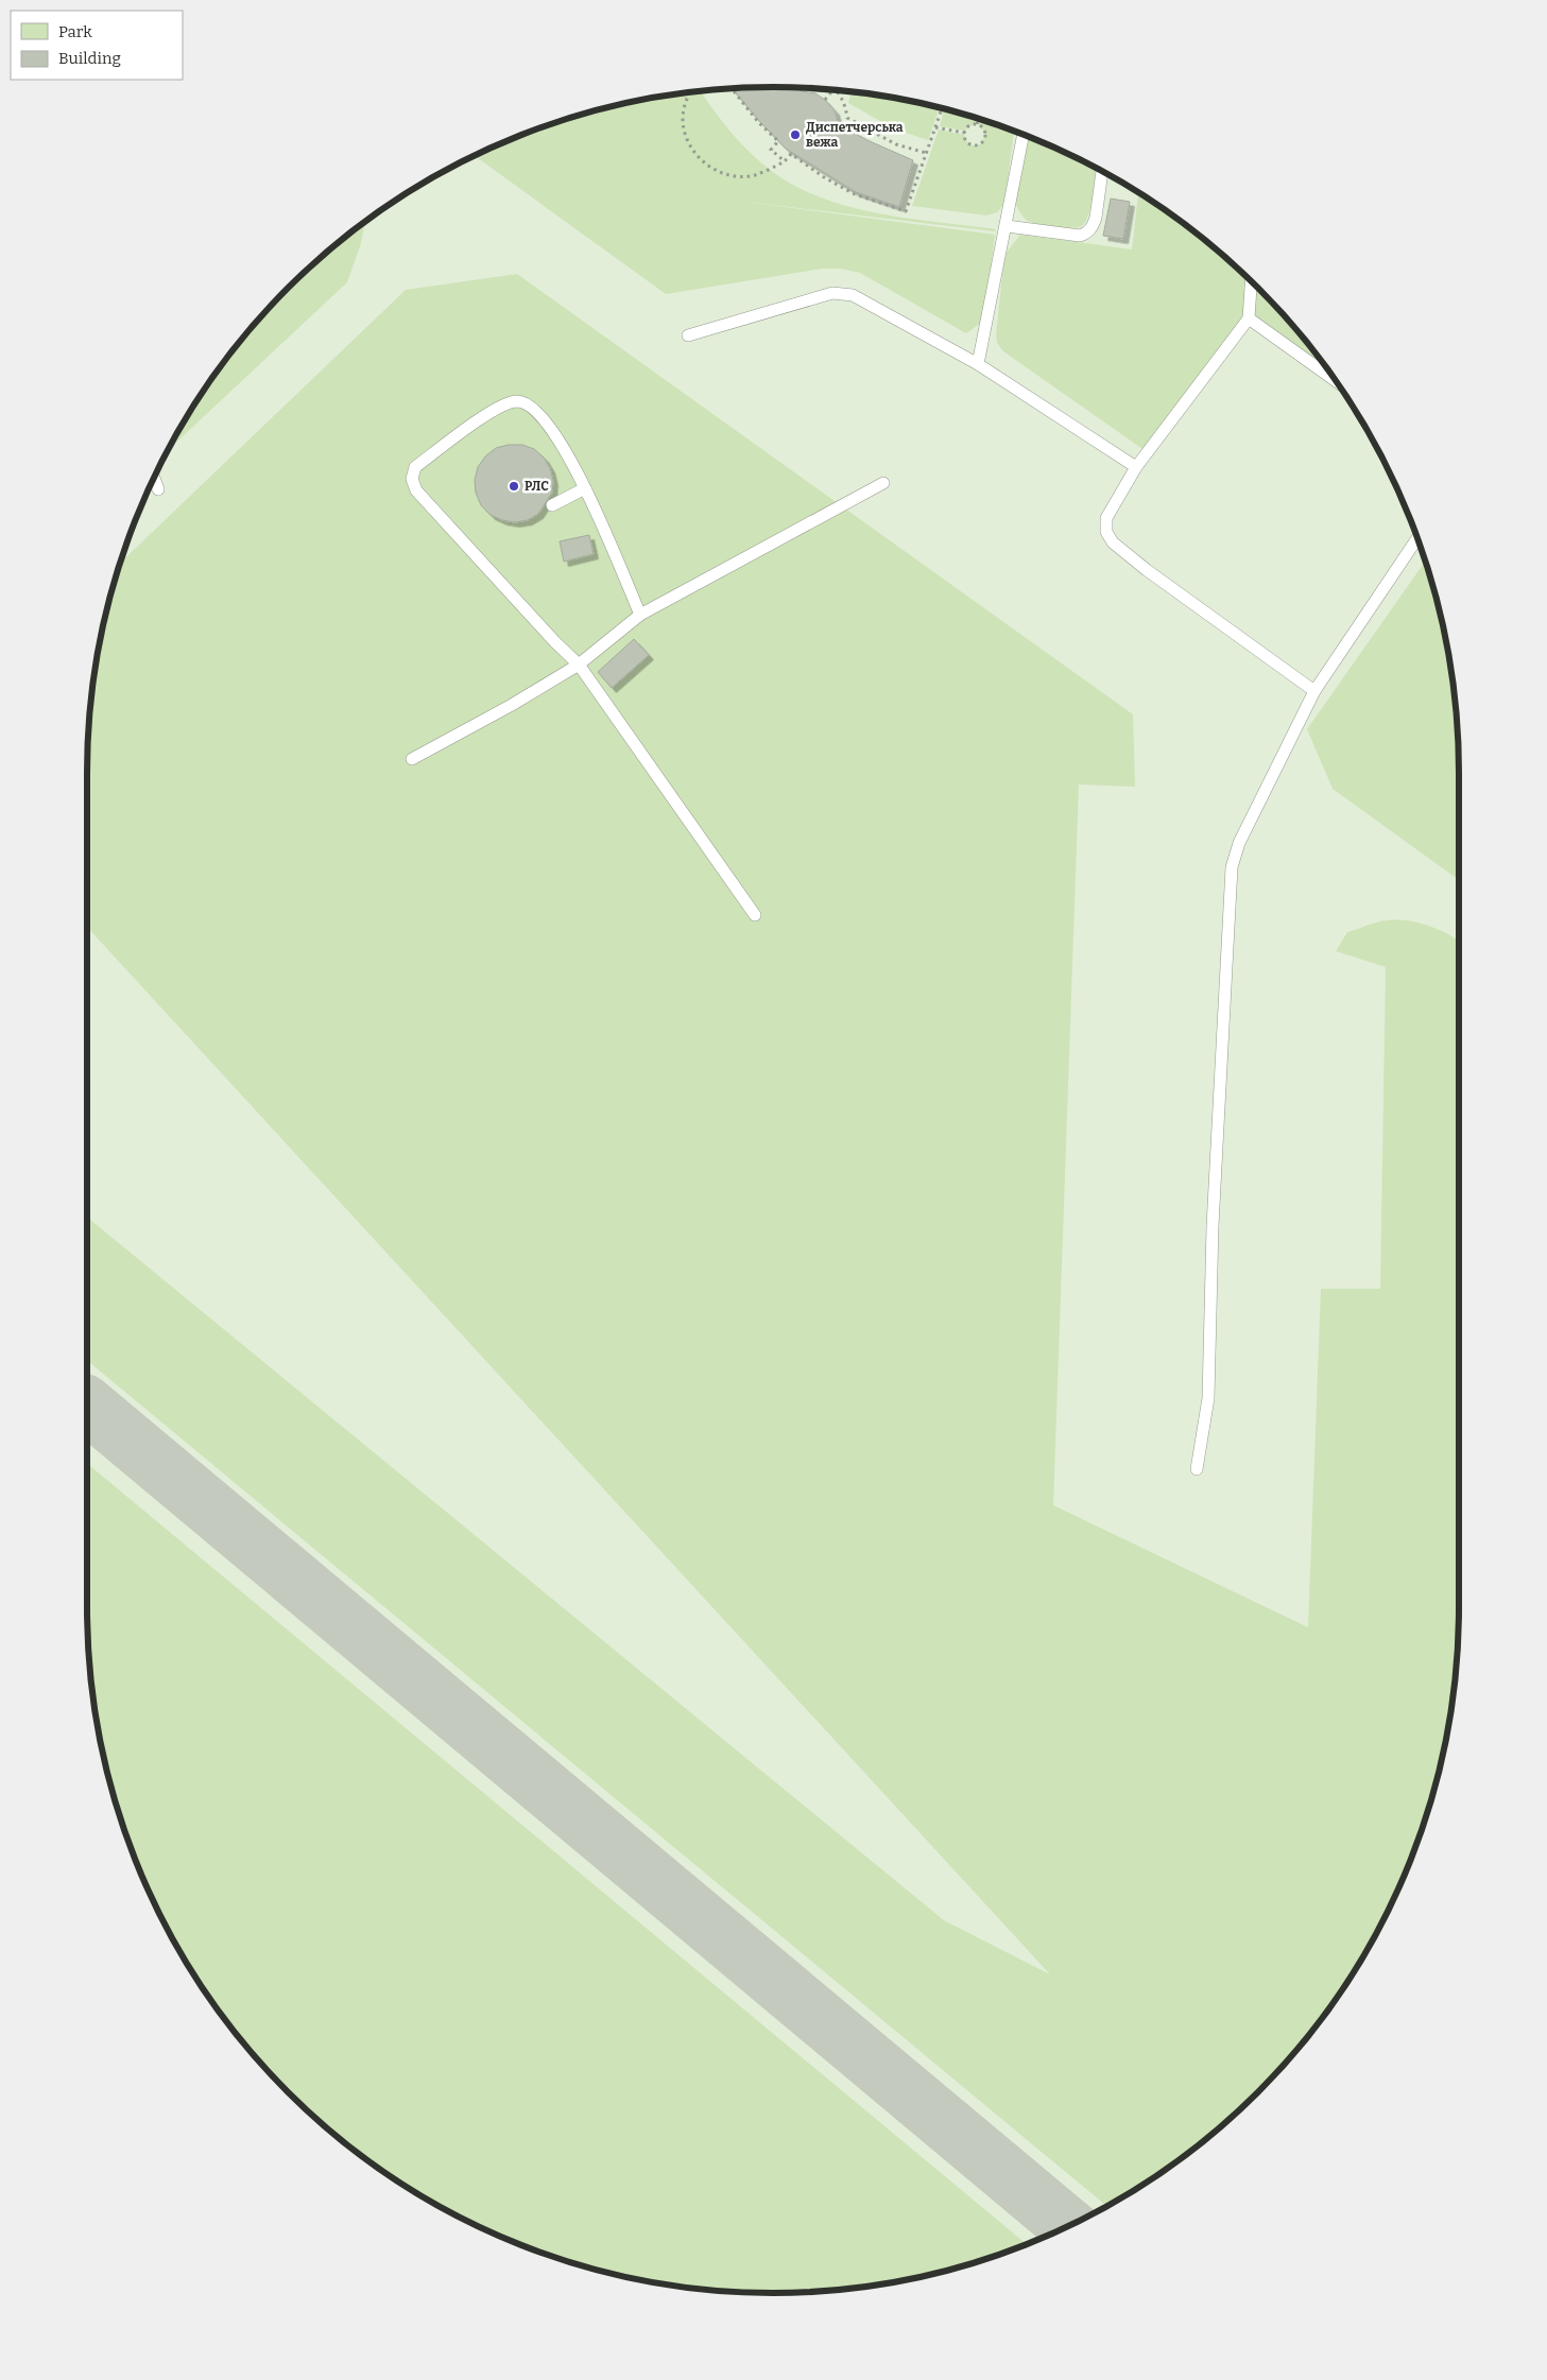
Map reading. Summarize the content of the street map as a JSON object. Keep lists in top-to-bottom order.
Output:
{
  "places": ["Диспетчерська вежа", "РЛС"],
  "legend": ["Park", "Building"]
}
